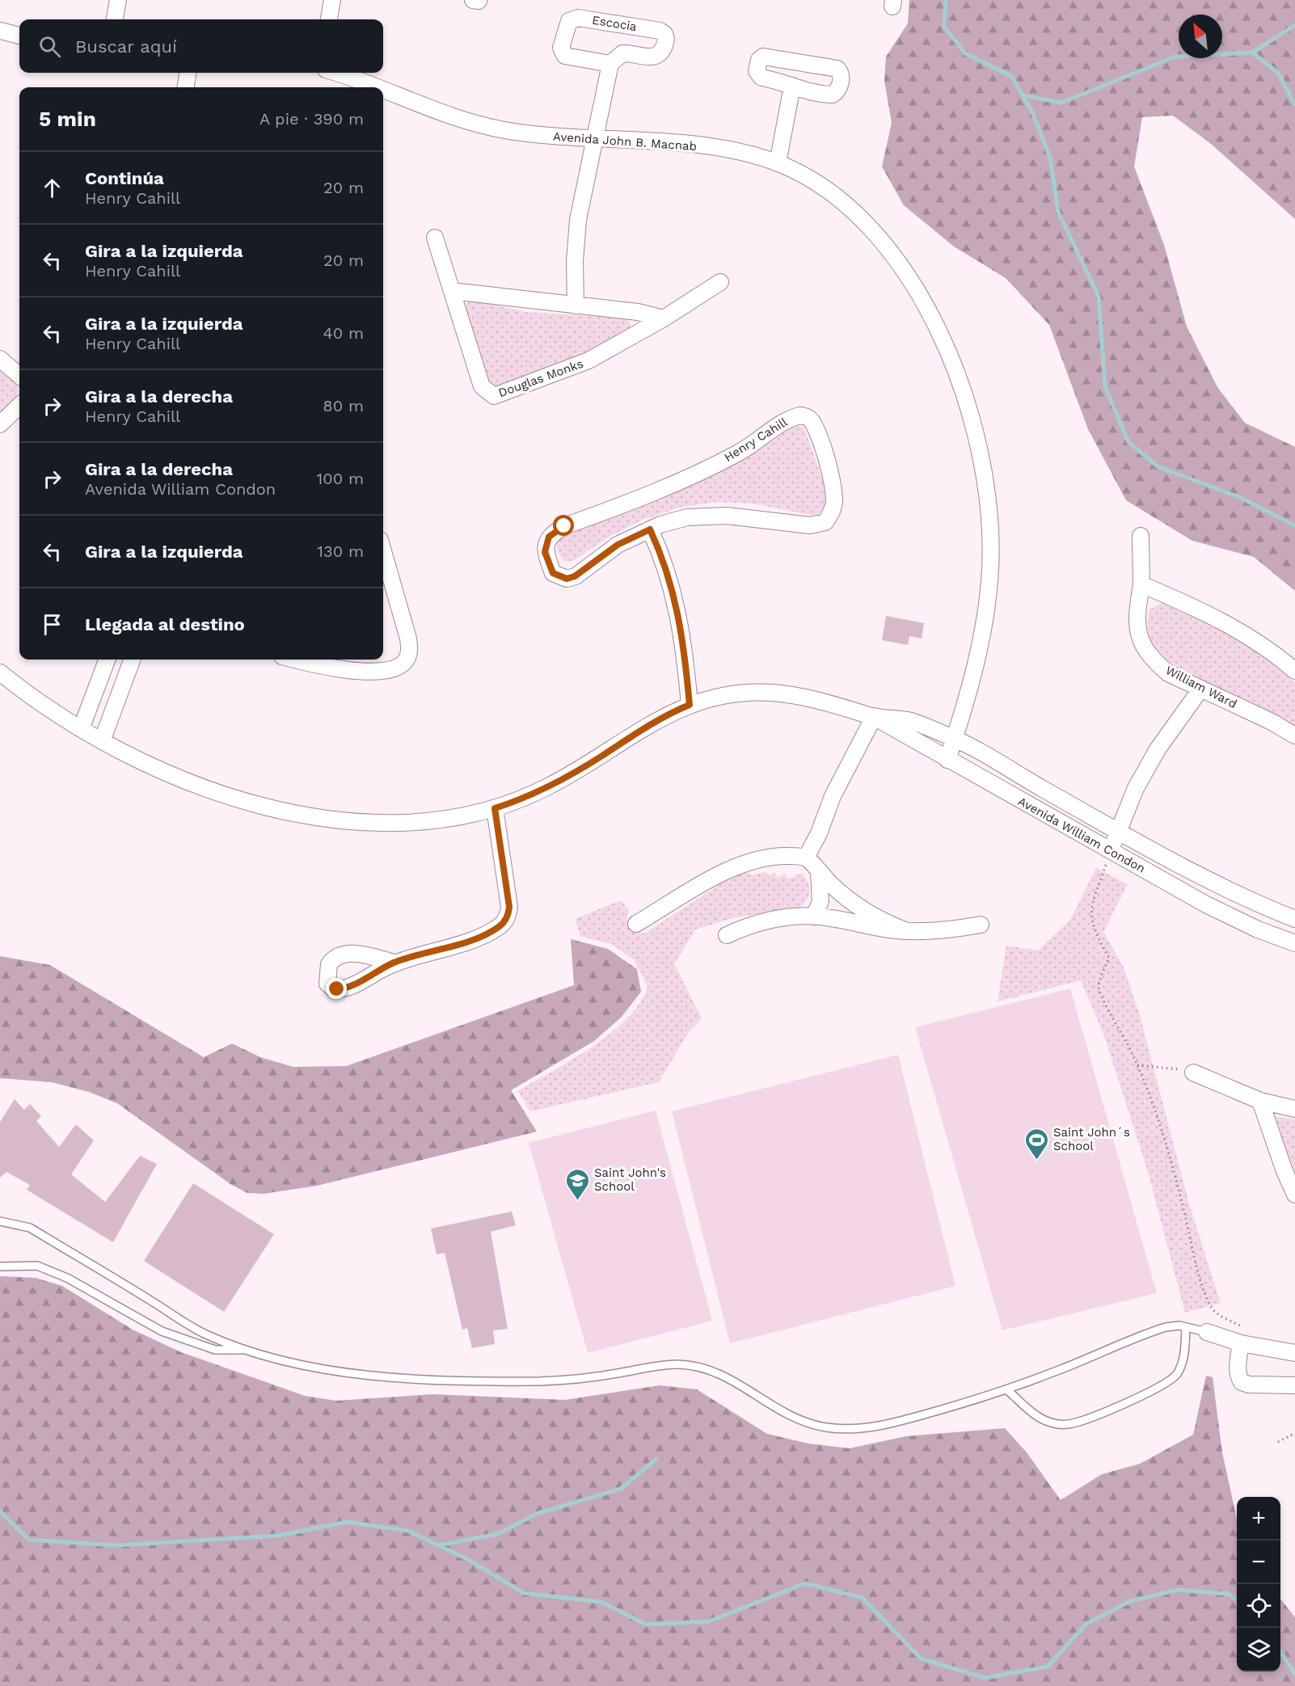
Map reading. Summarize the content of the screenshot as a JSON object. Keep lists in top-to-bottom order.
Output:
{
  "streets": {
    "street": [
      "Escocia",
      "Avenida John B. Macnab",
      "Douglas Monks",
      "Henry Cahill",
      "William Ward",
      "Avenida William Condon"
    ]
  },
  "crossings": [
    ["Avenida John B. Macnab", "Avenida William Condon"]
  ],
  "places": {
    "sports": ["Saint John´s School"],
    "school or university": ["Saint John's School"]
  },
  "north": "top left",
  "page": {
    "search": "Buscar aquí",
    "heading": ["5 min", "A pie · 390 m"],
    "list": [
      ["Continúa", "Henry Cahill", "20 m"],
      ["Gira a la izquierda", "Henry Cahill", "20 m"],
      ["Gira a la izquierda", "Henry Cahill", "40 m"],
      ["Gira a la derecha", "Henry Cahill", "80 m"],
      ["Gira a la derecha", "Avenida William Condon", "100 m"],
      ["Gira a la izquierda", "130 m"],
      "Llegada al destino"
    ],
    "map_buttons": ["+", "−"]
  }
}
